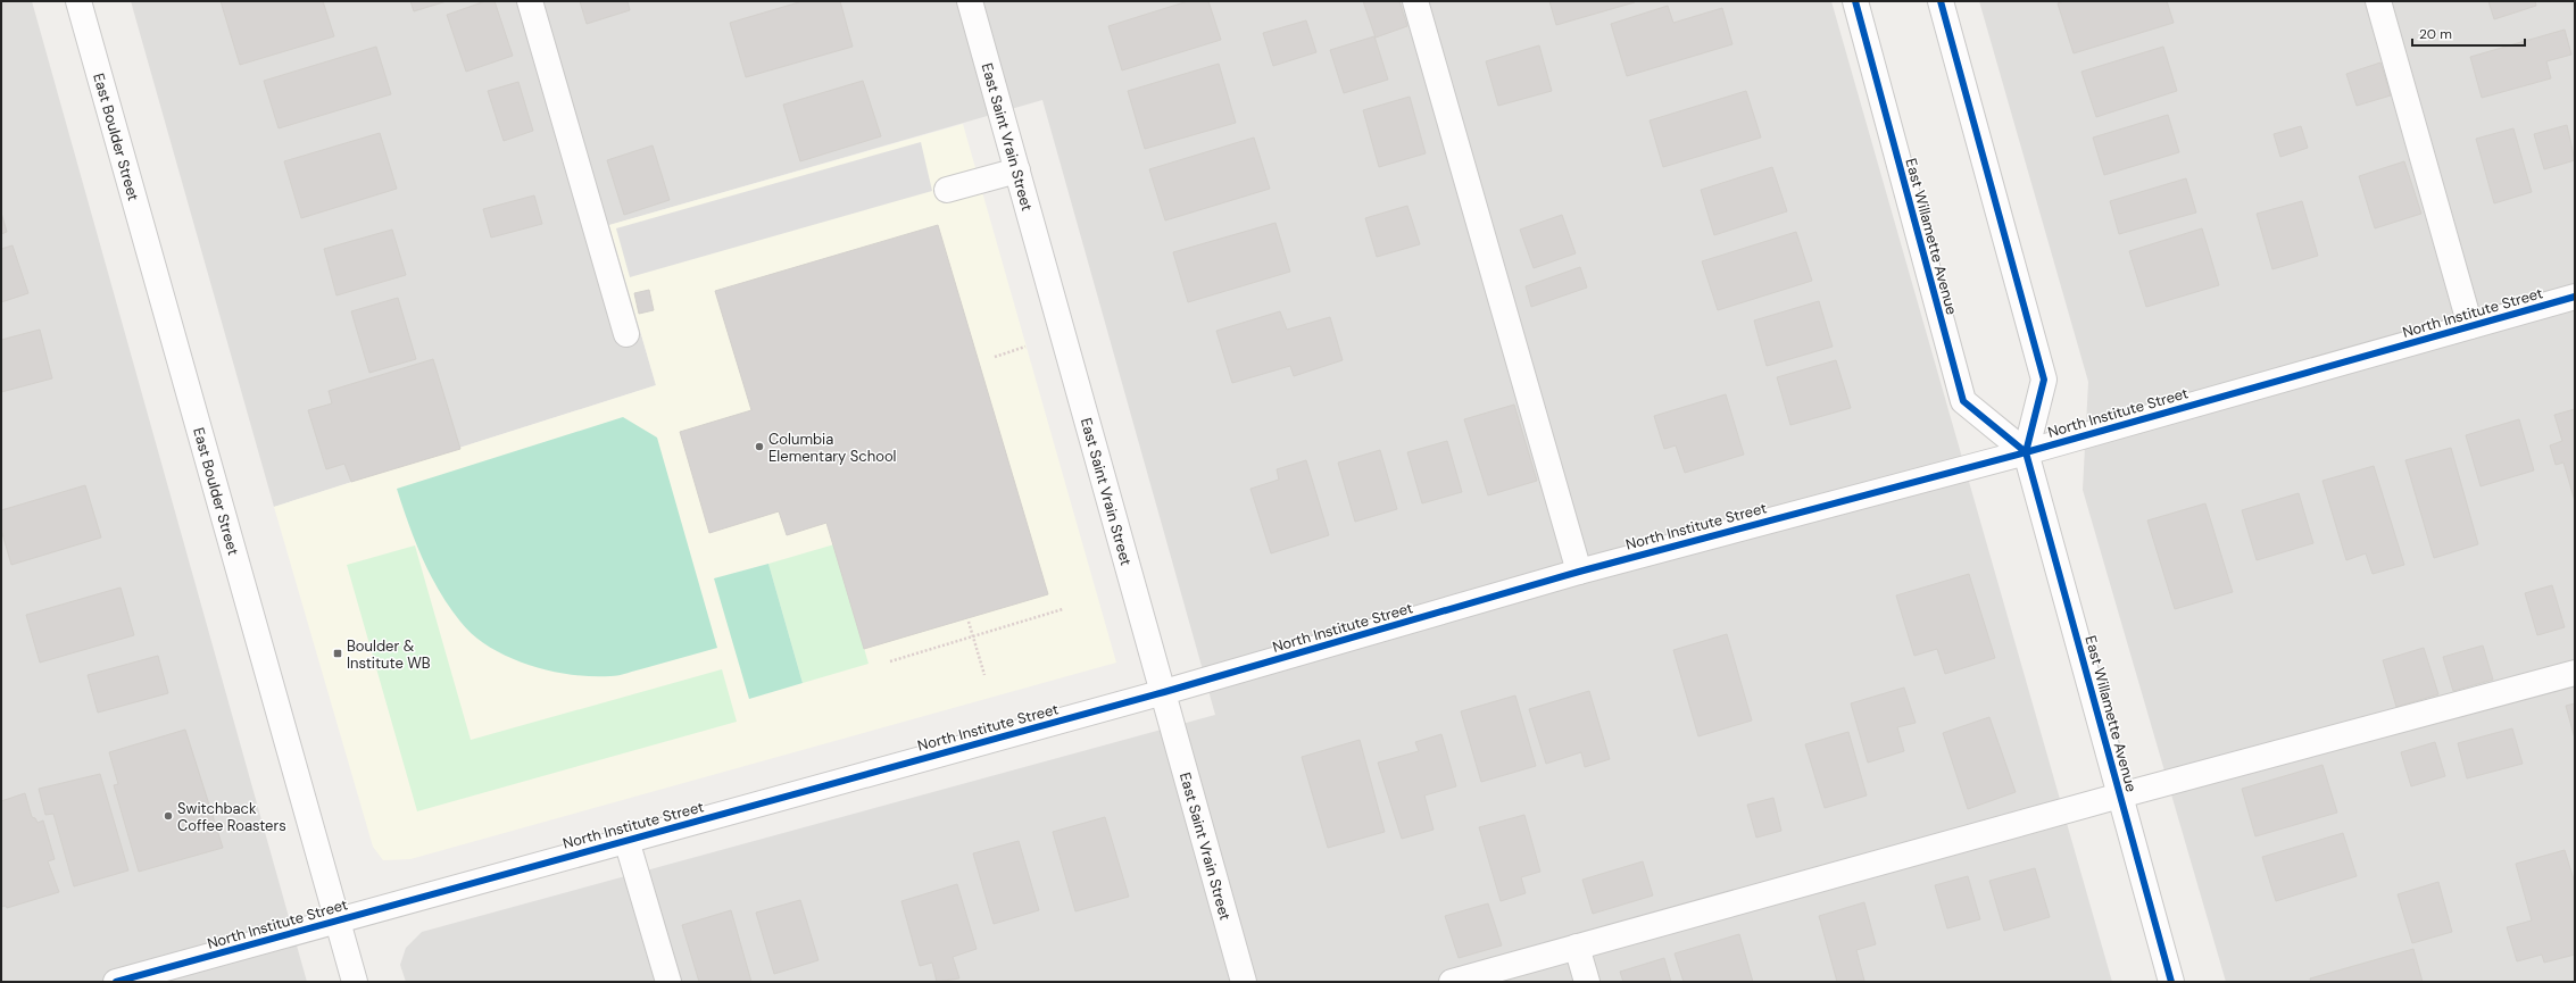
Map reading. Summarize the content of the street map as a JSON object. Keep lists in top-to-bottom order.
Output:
{
  "streets": {
    "street": [
      "East Saint Vrain Street",
      "East Boulder Street",
      "East Willamette Avenue",
      "North Institute Street"
    ]
  },
  "crossings": [
    ["East Saint Vrain Street", "North Institute Street"],
    ["East Boulder Street", "North Institute Street"],
    ["East Willamette Avenue", "North Institute Street"]
  ],
  "places": {
    "other": ["Columbia Elementary School", "Switchback Coffee Roasters"],
    "transit": ["Boulder & Institute WB"]
  },
  "scale_bar": "20 m"
}
